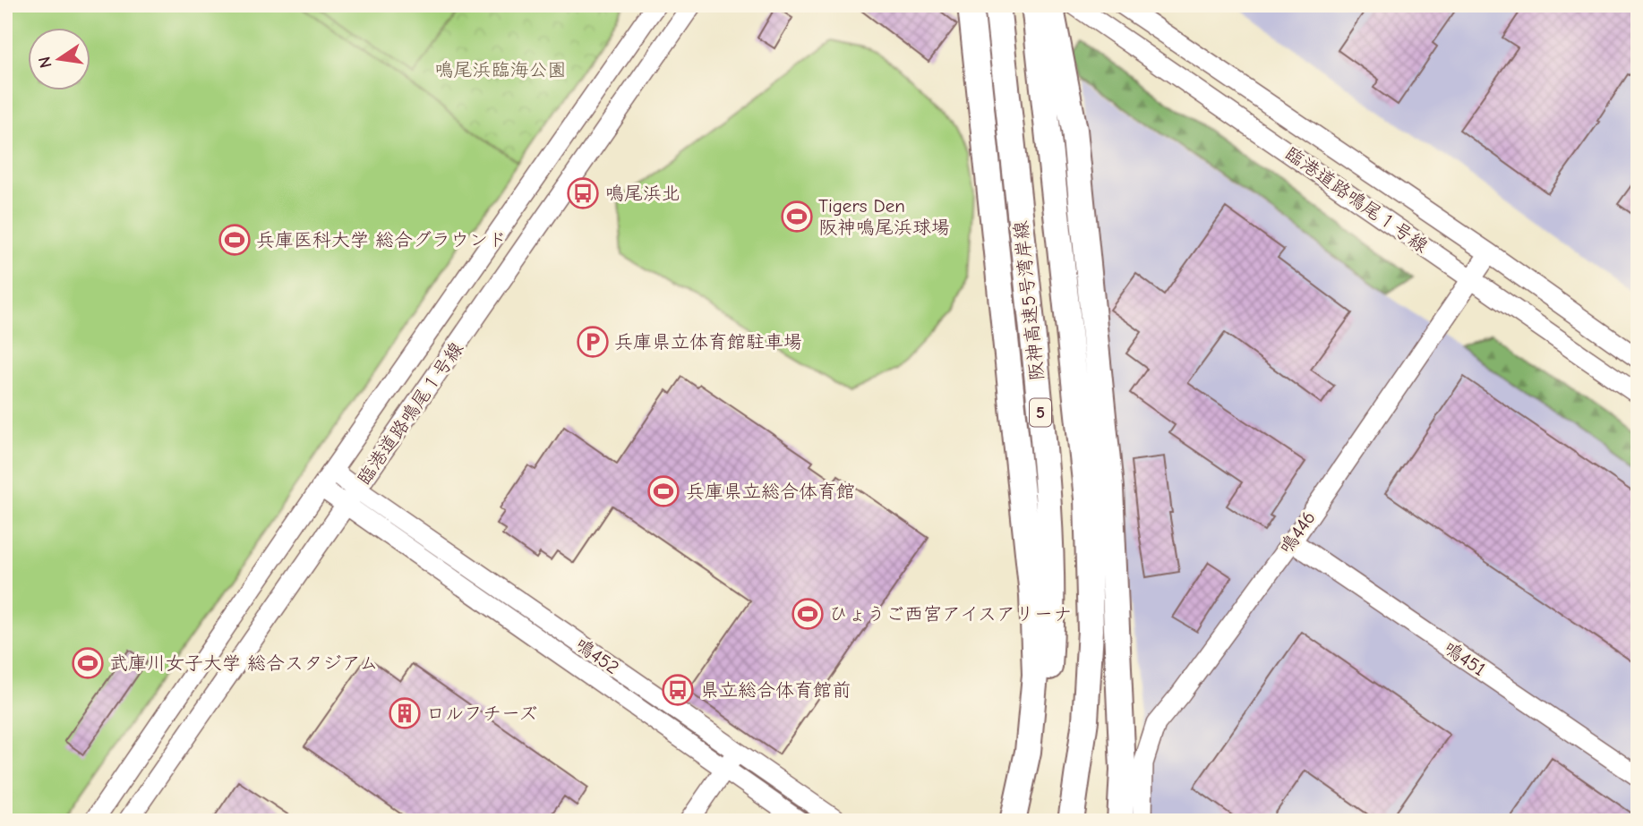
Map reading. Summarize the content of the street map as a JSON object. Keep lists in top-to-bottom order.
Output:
{
  "streets": {
    "highway": ["阪神高速5号湾岸線", "5"],
    "street": [
      "臨港道路鳴尾１号線",
      "鳴446",
      "鳴452",
      "鳴451"
    ]
  },
  "crossings": [
    ["臨港道路鳴尾１号線", "鳴446"],
    ["臨港道路鳴尾１号線", "鳴452"],
    ["鳴446", "鳴451"]
  ],
  "parks": ["鳴尾浜臨海公園"],
  "places": {
    "bus stop": ["鳴尾浜北", "県立総合体育館前"],
    "sports": [
      "Tigers Den 阪神鳴尾浜球場",
      "兵庫医科大学 総合グラウンド",
      "兵庫県立総合体育館",
      "ひょうご西宮アイスアリーナ",
      "武庫川女子大学 総合スタジアム"
    ],
    "parking": ["兵庫県立体育館駐車場"],
    "building": ["ロルフチーズ"]
  },
  "north": "left"
}
